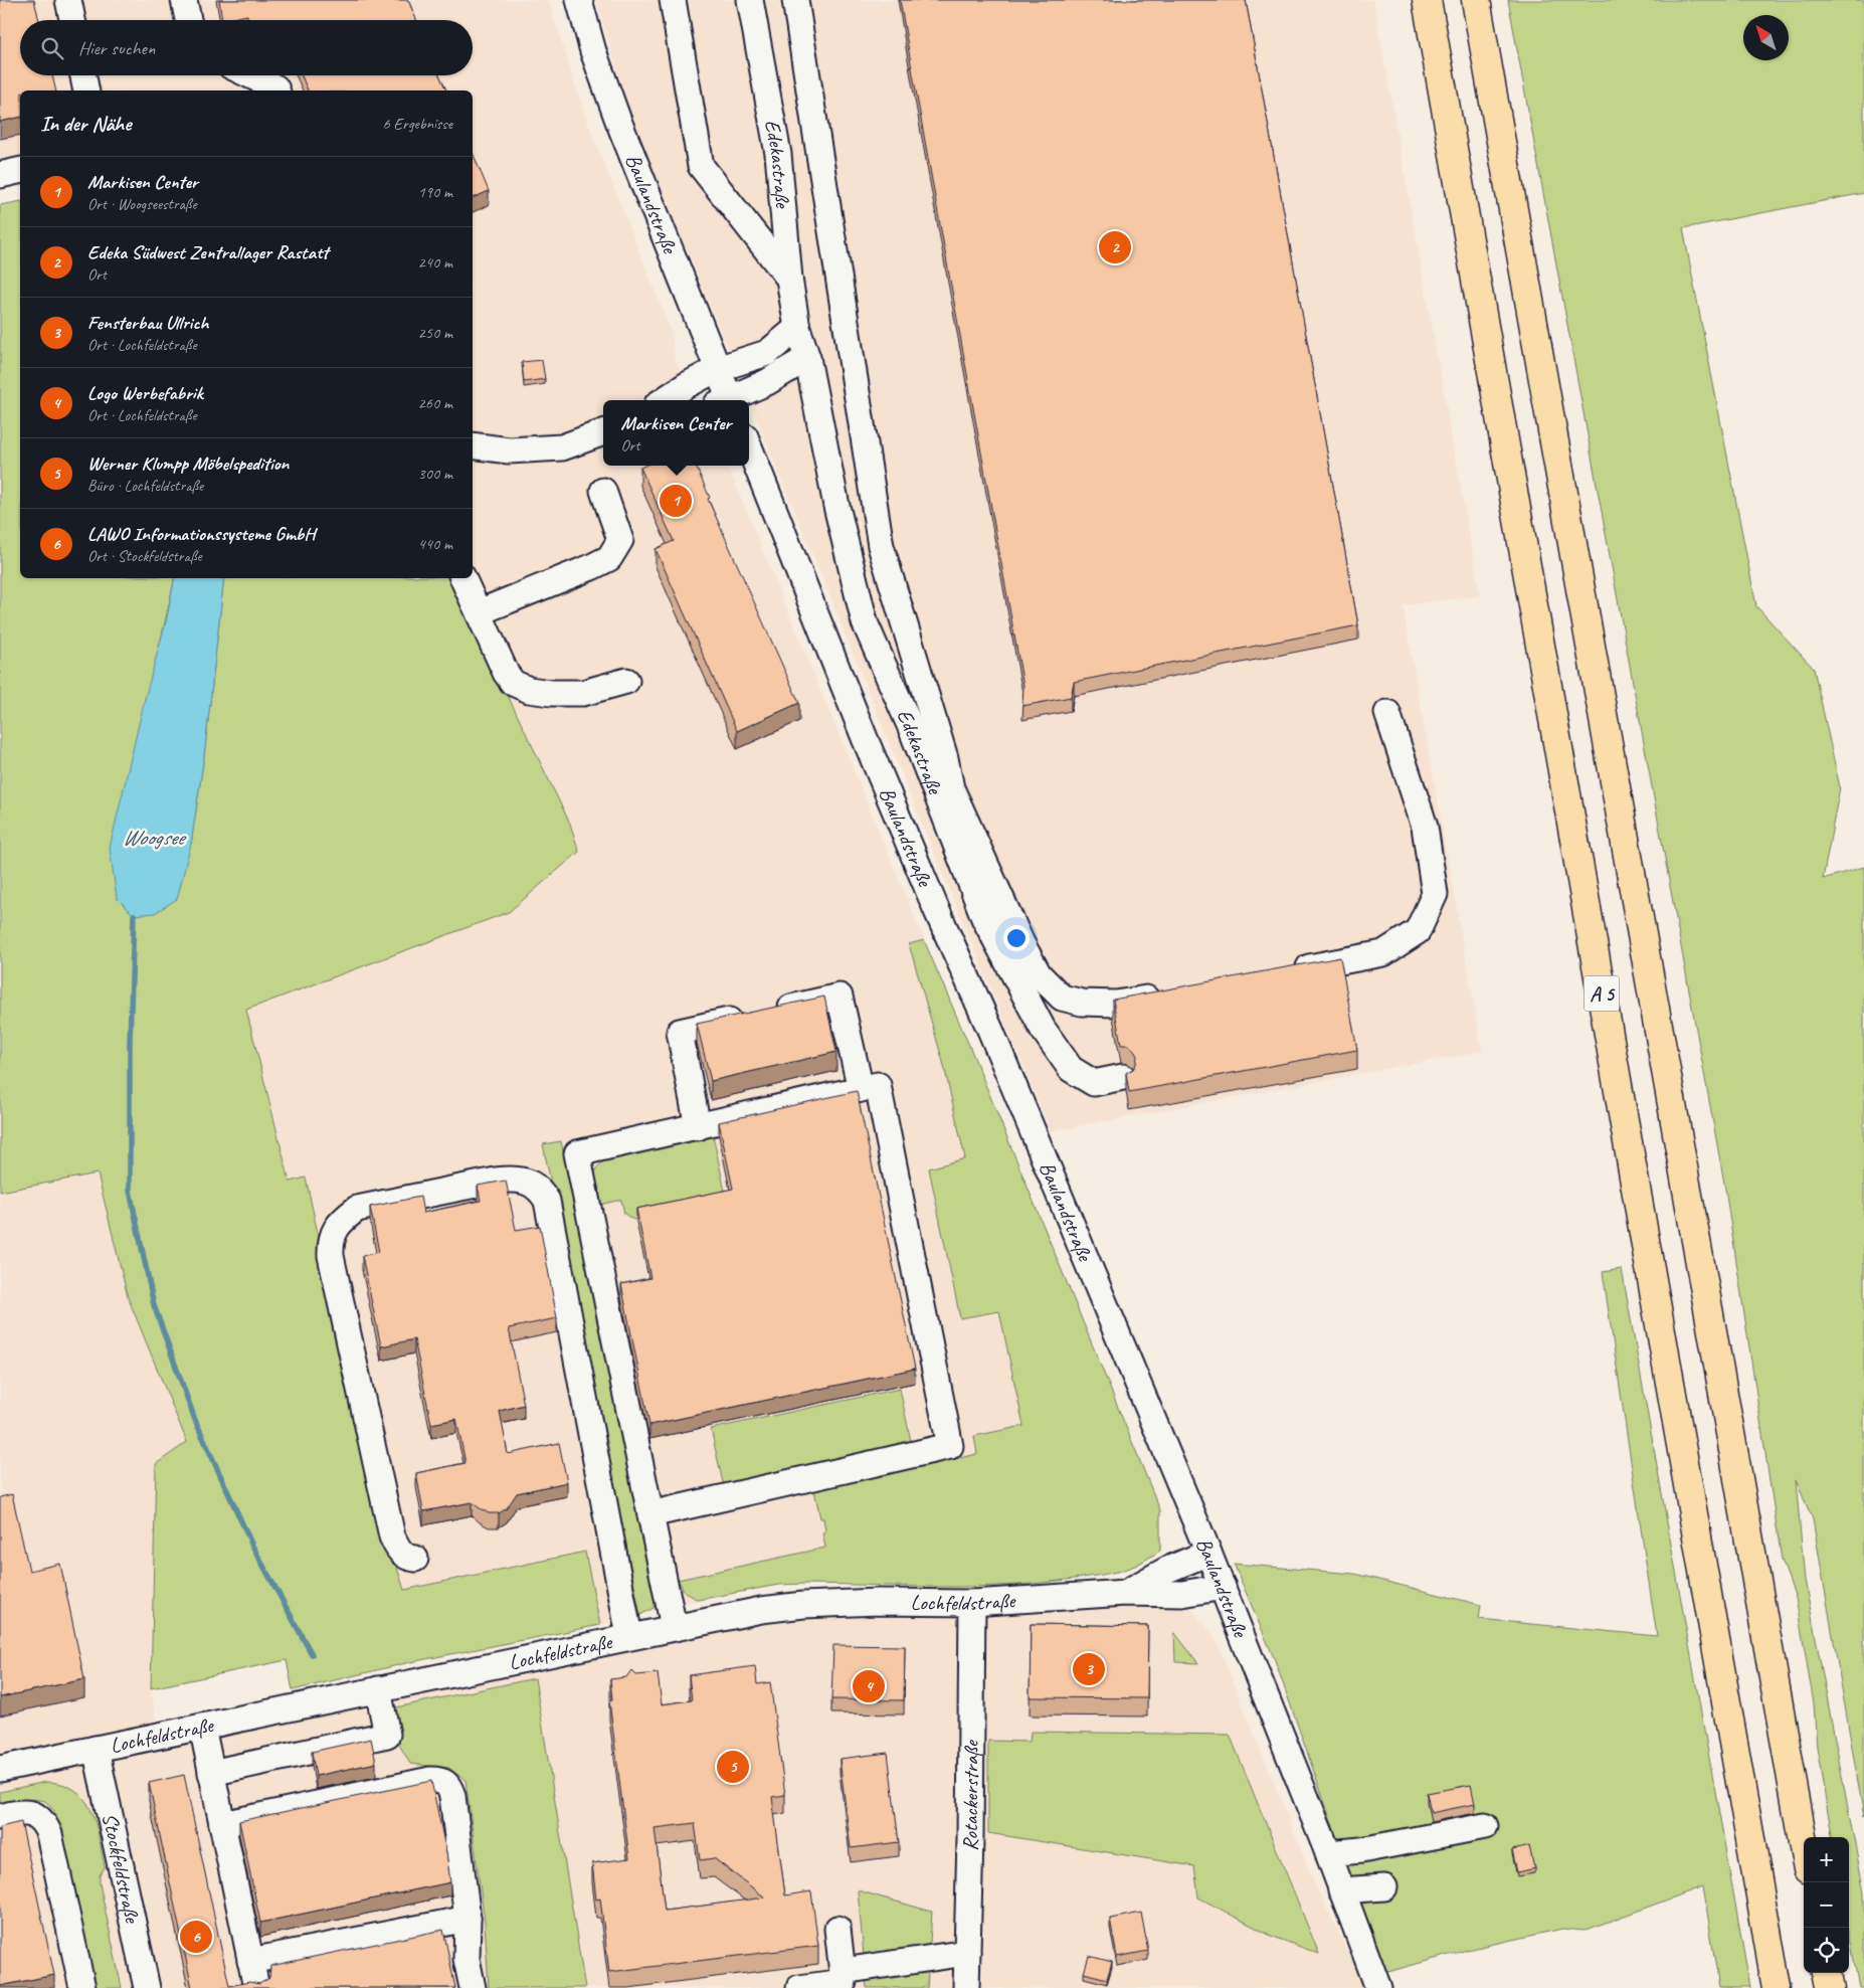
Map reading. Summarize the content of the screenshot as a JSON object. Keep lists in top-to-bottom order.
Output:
{
  "streets": {
    "highway": ["A 5"],
    "street": [
      "Edekastraße",
      "Baulandstraße",
      "Lochfeldstraße",
      "Rotackerstraße",
      "Stockfeldstraße"
    ]
  },
  "crossings": [
    ["Baulandstraße", "Lochfeldstraße"],
    ["Lochfeldstraße", "Rotackerstraße"],
    ["Lochfeldstraße", "Stockfeldstraße"]
  ],
  "water": ["Woogsee"],
  "north": "top left",
  "page": {
    "search": "Hier suchen",
    "heading": ["In der Nähe", "6 Ergebnisse"],
    "list": [
      {
        "mark": "1",
        "name": "Markisen Center",
        "note": "Ort · Woogseestraße",
        "value": "190 m"
      },
      {
        "mark": "2",
        "name": "Edeka Südwest Zentrallager Rastatt",
        "note": "Ort",
        "value": "240 m"
      },
      {
        "mark": "3",
        "name": "Fensterbau Ullrich",
        "note": "Ort · Lochfeldstraße",
        "value": "250 m"
      },
      {
        "mark": "4",
        "name": "Logo Werbefabrik",
        "note": "Ort · Lochfeldstraße",
        "value": "260 m"
      },
      {
        "mark": "5",
        "name": "Werner Klumpp Möbelspedition",
        "note": "Büro · Lochfeldstraße",
        "value": "300 m"
      },
      {
        "mark": "6",
        "name": "LAWO Informationssysteme GmbH",
        "note": "Ort · Stockfeldstraße",
        "value": "440 m"
      }
    ],
    "pins": [
      "2",
      "1",
      "3",
      "4",
      "5",
      "6"
    ],
    "popup": ["Markisen Center", "Ort"],
    "map_buttons": ["+", "−"]
  }
}
